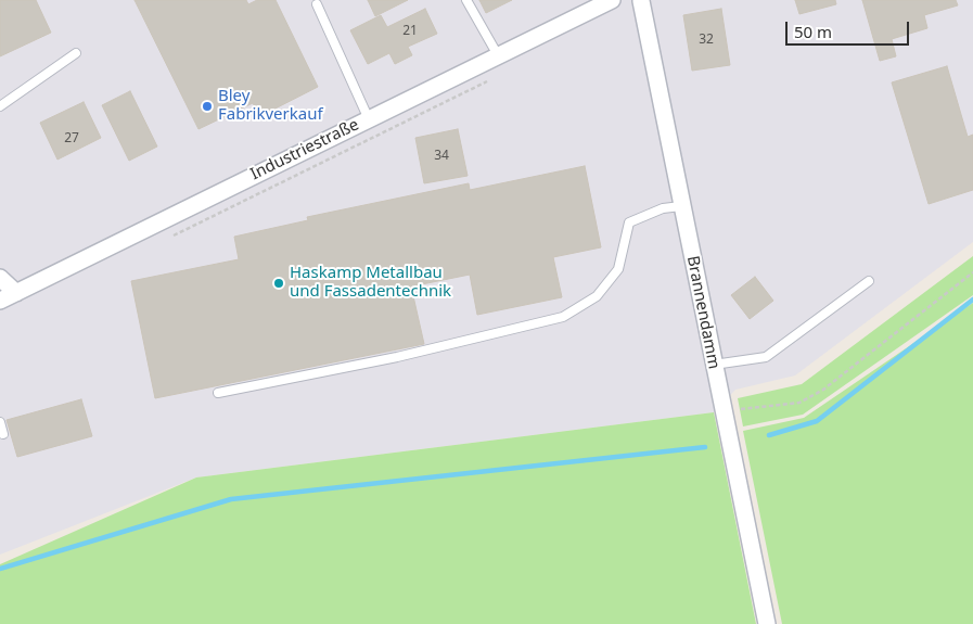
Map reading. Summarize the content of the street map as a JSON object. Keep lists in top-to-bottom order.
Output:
{
  "streets": {
    "street": ["Industriestraße", "Brannendamm"]
  },
  "places": ["Bley Fabrikverkauf", "Haskamp Metallbau und Fassadentechnik"],
  "house_numbers": [
    "21",
    "32",
    "27",
    "34"
  ],
  "scale_bar": "50 m"
}
